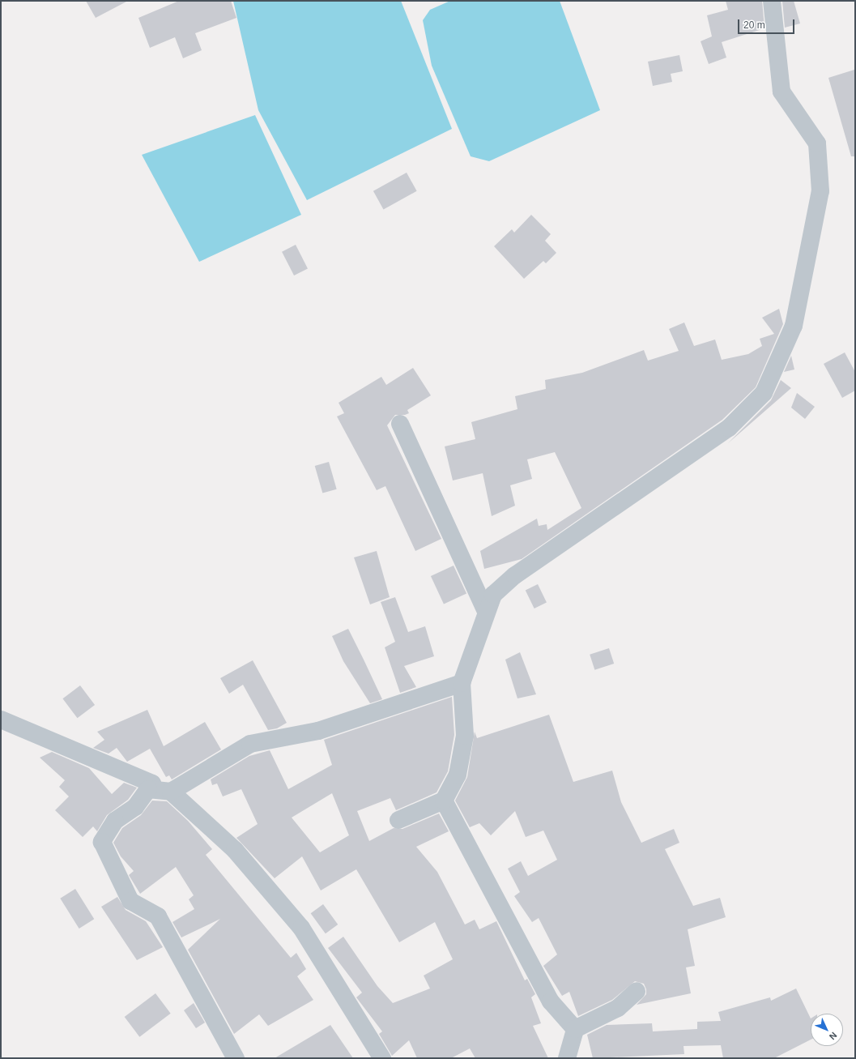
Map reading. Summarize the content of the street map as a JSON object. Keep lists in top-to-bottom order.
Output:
{
  "scale_bar": "20 m",
  "north": "bottom right"
}
